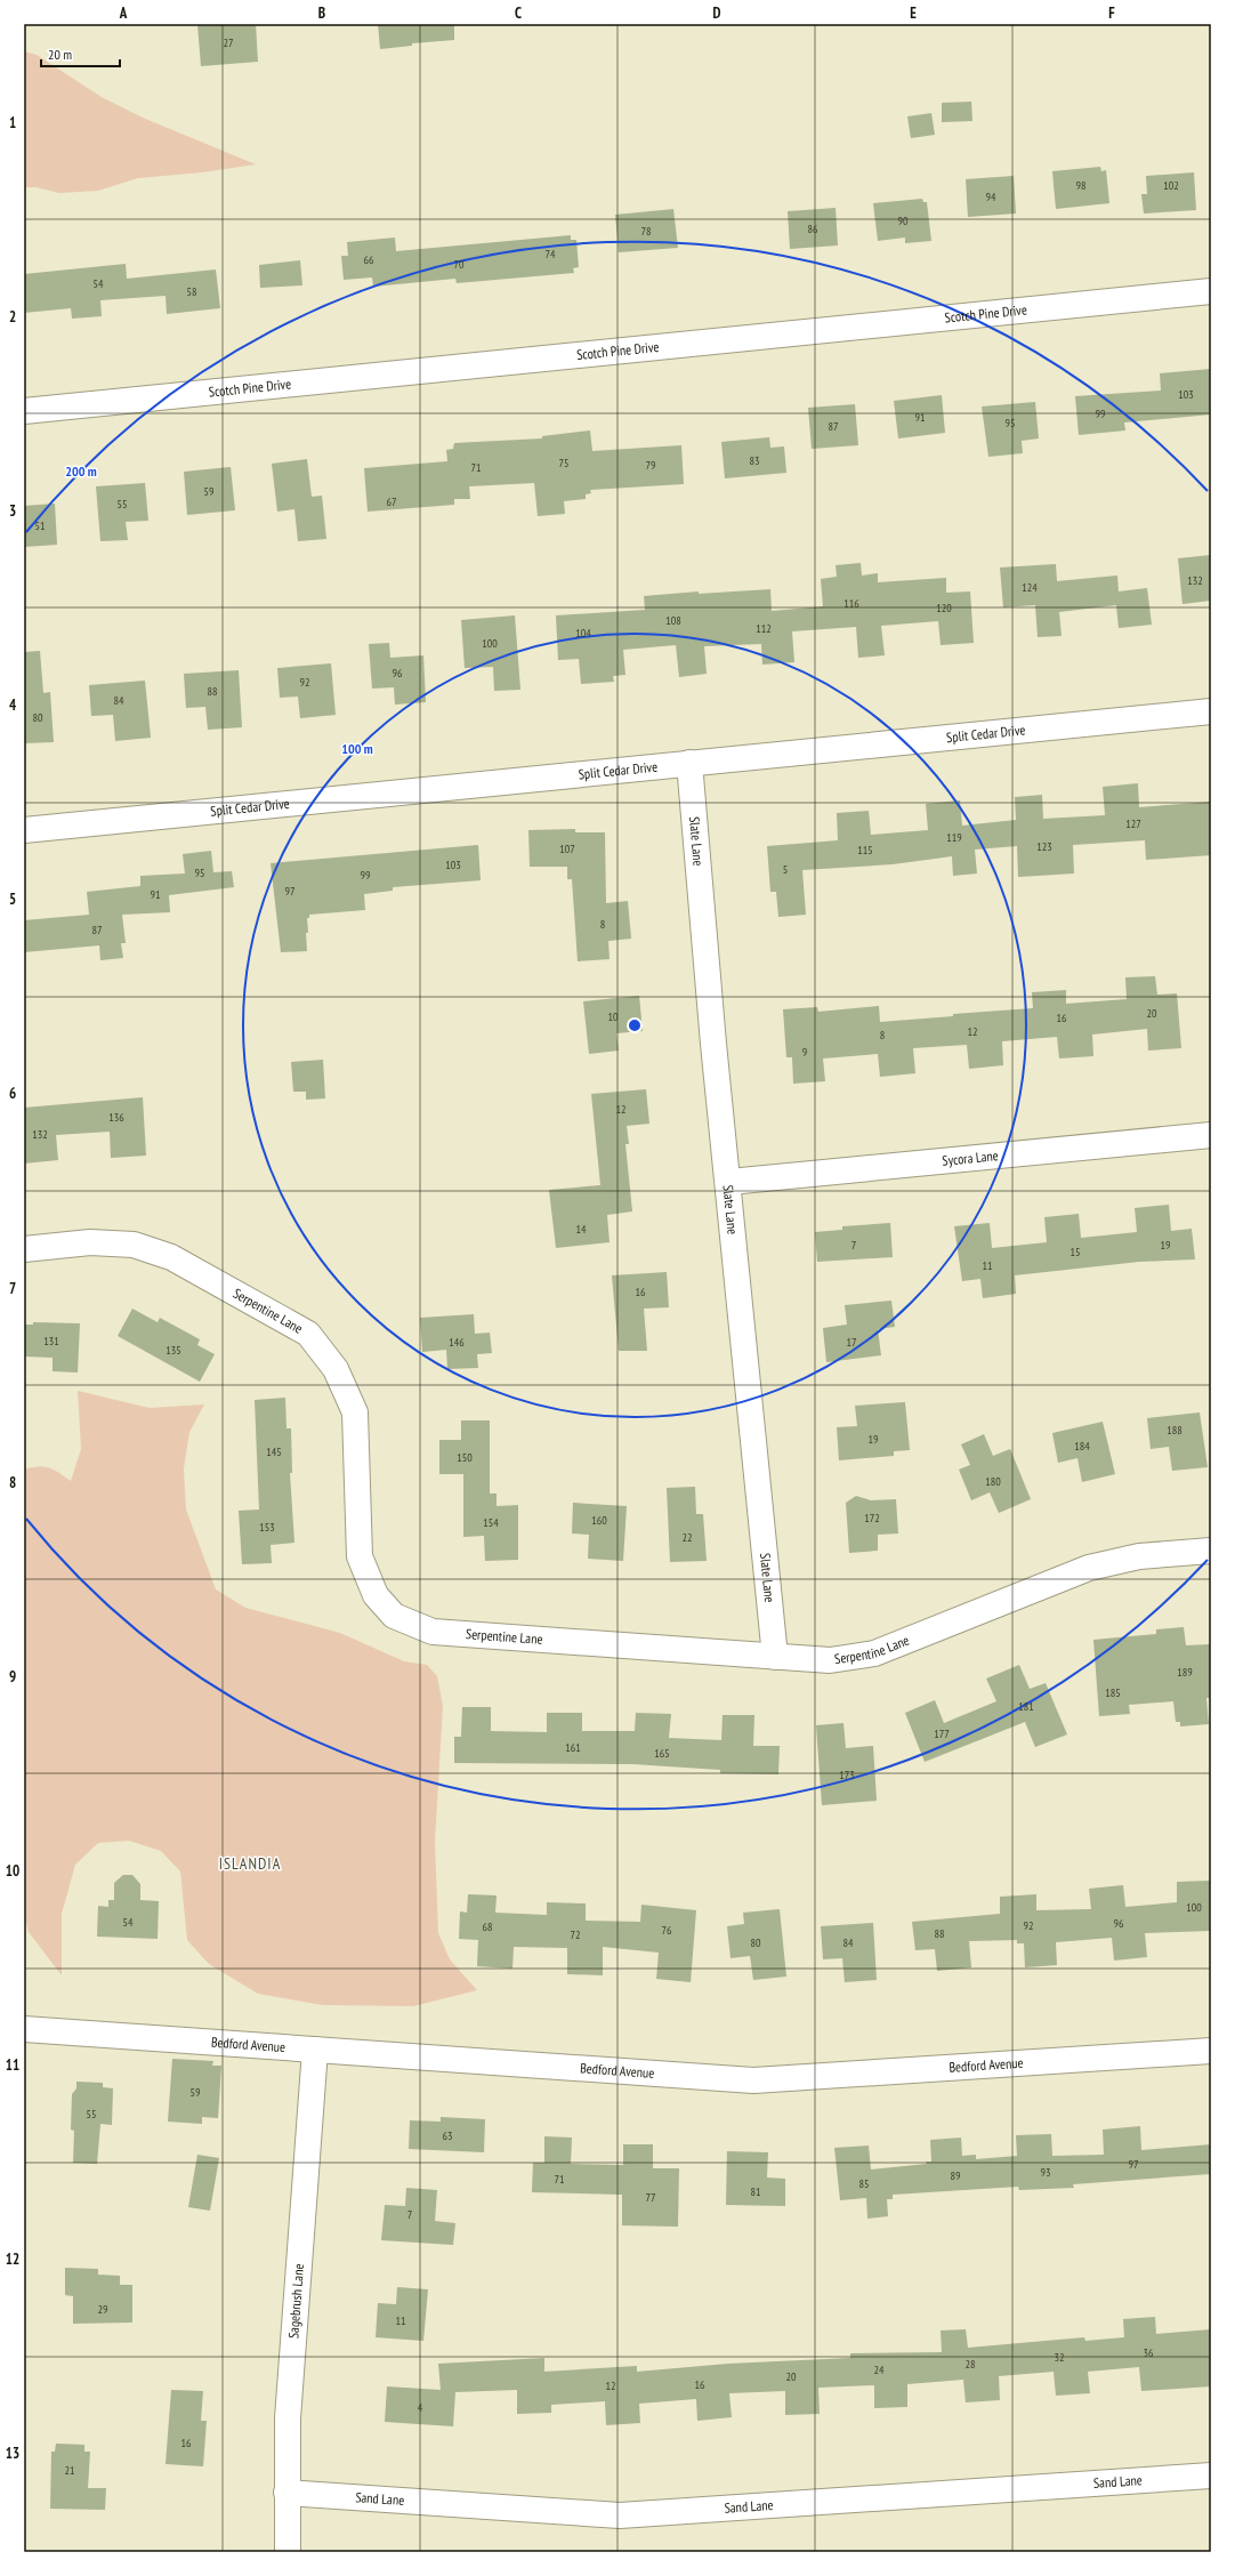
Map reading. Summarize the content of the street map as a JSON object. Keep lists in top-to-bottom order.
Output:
{
  "streets": {
    "street": [
      "Scotch Pine Drive",
      "Split Cedar Drive",
      "Slate Lane",
      "Sycora Lane",
      "Serpentine Lane",
      "Bedford Avenue",
      "Sagebrush Lane",
      "Sand Lane"
    ]
  },
  "crossings": [
    ["Split Cedar Drive", "Slate Lane"],
    ["Slate Lane", "Sycora Lane"],
    ["Slate Lane", "Serpentine Lane"],
    ["Bedford Avenue", "Sagebrush Lane"],
    ["Sagebrush Lane", "Sand Lane"]
  ],
  "districts": ["ISLANDIA"],
  "house_numbers": [
    "27",
    "98",
    "102",
    "94",
    "90",
    "86",
    "78",
    "74",
    "66",
    "70",
    "54",
    "58",
    "103",
    "99",
    "91",
    "95",
    "87",
    "83",
    "75",
    "79",
    "71",
    "59",
    "67",
    "55",
    "51",
    "132",
    "124",
    "116",
    "120",
    "108",
    "112",
    "104",
    "100",
    "96",
    "92",
    "88",
    "84",
    "80",
    "127",
    "119",
    "123",
    "107",
    "115",
    "103",
    "5",
    "95",
    "99",
    "97",
    "91",
    "8",
    "87",
    "20",
    "10",
    "16",
    "12",
    "8",
    "9",
    "12",
    "136",
    "132",
    "14",
    "7",
    "19",
    "15",
    "11",
    "16",
    "131",
    "146",
    "17",
    "135",
    "188",
    "19",
    "184",
    "145",
    "150",
    "180",
    "172",
    "160",
    "154",
    "153",
    "22",
    "189",
    "185",
    "181",
    "177",
    "161",
    "165",
    "173",
    "100",
    "54",
    "96",
    "92",
    "68",
    "76",
    "88",
    "72",
    "80",
    "84",
    "59",
    "55",
    "63",
    "97",
    "93",
    "89",
    "71",
    "85",
    "81",
    "77",
    "7",
    "29",
    "11",
    "36",
    "32",
    "28",
    "24",
    "20",
    "16",
    "12",
    "4",
    "16",
    "21"
  ],
  "scale_bar": "20 m",
  "grid": {
    "columns": [
      "A",
      "B",
      "C",
      "D",
      "E",
      "F"
    ],
    "rows": [
      "1",
      "2",
      "3",
      "4",
      "5",
      "6",
      "7",
      "8",
      "9",
      "10",
      "11",
      "12",
      "13"
    ]
  },
  "rings": ["200 m", "100 m"]
}
